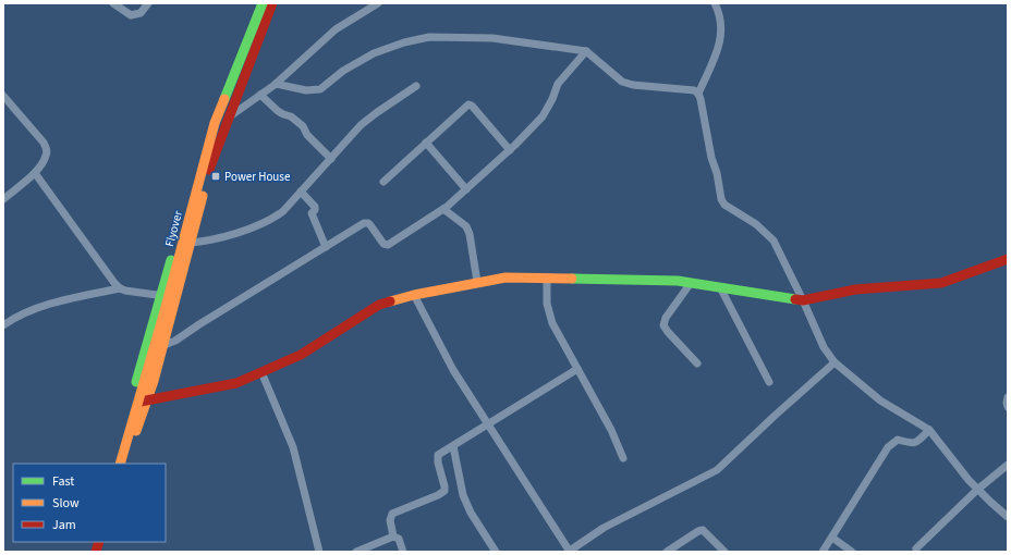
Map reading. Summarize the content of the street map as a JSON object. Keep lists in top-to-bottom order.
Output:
{
  "streets": {
    "main road": ["Flyover"]
  },
  "places": {
    "transit": ["Power House"]
  },
  "legend": ["Fast", "Slow", "Jam"]
}
